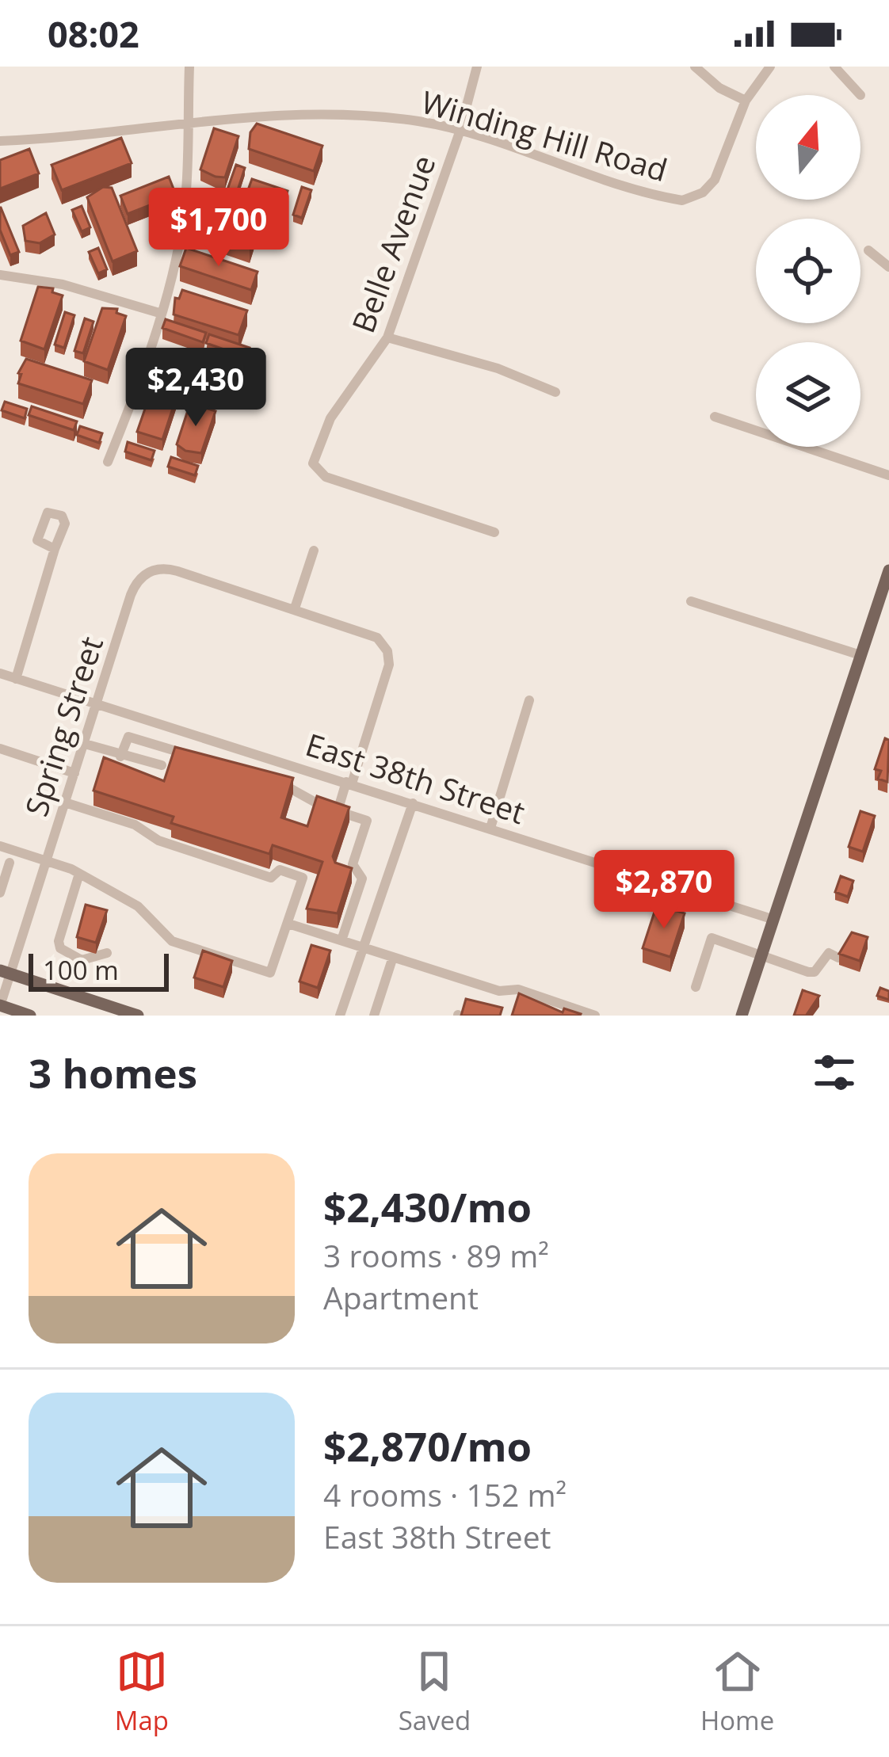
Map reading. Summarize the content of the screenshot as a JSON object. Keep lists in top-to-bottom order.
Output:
{
  "streets": {
    "street": [
      "Winding Hill Road",
      "Belle Avenue",
      "Spring Street",
      "East 38th Street"
    ]
  },
  "crossings": [
    ["Winding Hill Road", "Belle Avenue"],
    ["Spring Street", "East 38th Street"]
  ],
  "scale_bar": "100 m",
  "north": "top",
  "page": {
    "status": "08:02",
    "price": ["$1,700", "$2,430", "$2,870"],
    "scale": "100 m",
    "heading": "3 homes",
    "list": [
      {
        "name": "$2,430/mo",
        "note": "3 rooms · 89 m² · Apartment"
      },
      {
        "name": "$2,870/mo",
        "note": "4 rooms · 152 m² · East 38th Street"
      }
    ],
    "tabs": ["Map", "Saved", "Home"]
  }
}
